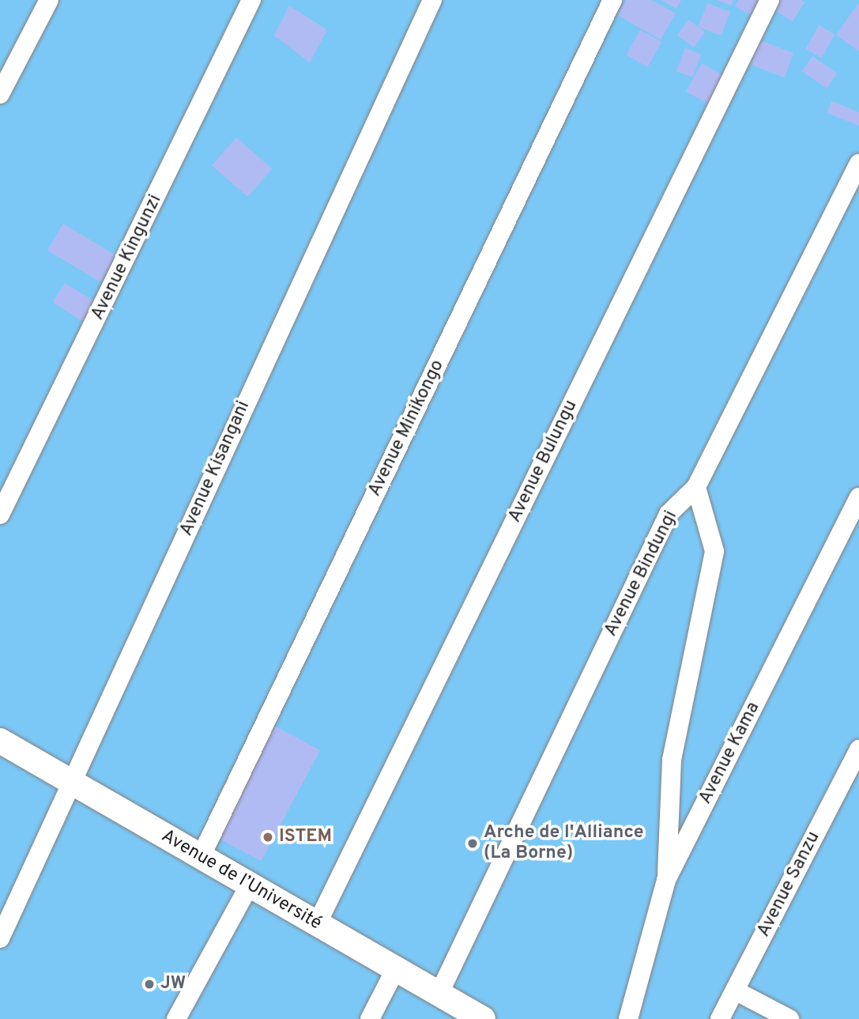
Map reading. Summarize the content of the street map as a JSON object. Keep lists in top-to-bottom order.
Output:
{
  "streets": {
    "main road": ["Avenue de l’Université"],
    "street": [
      "Avenue Kingunzi",
      "Avenue Minikongo",
      "Avenue Bulungu",
      "Avenue Kisangani",
      "Avenue Bindungi",
      "Avenue Kama",
      "Avenue Sanzu"
    ]
  },
  "crossings": [
    ["Avenue Minikongo", "Avenue de l’Université"],
    ["Avenue Bulungu", "Avenue de l’Université"],
    ["Avenue Kisangani", "Avenue de l’Université"],
    ["Avenue Bindungi", "Avenue de l’Université"]
  ],
  "places": ["ISTEM", "Arche de l'Alliance (La Borne)", "JW"]
}
